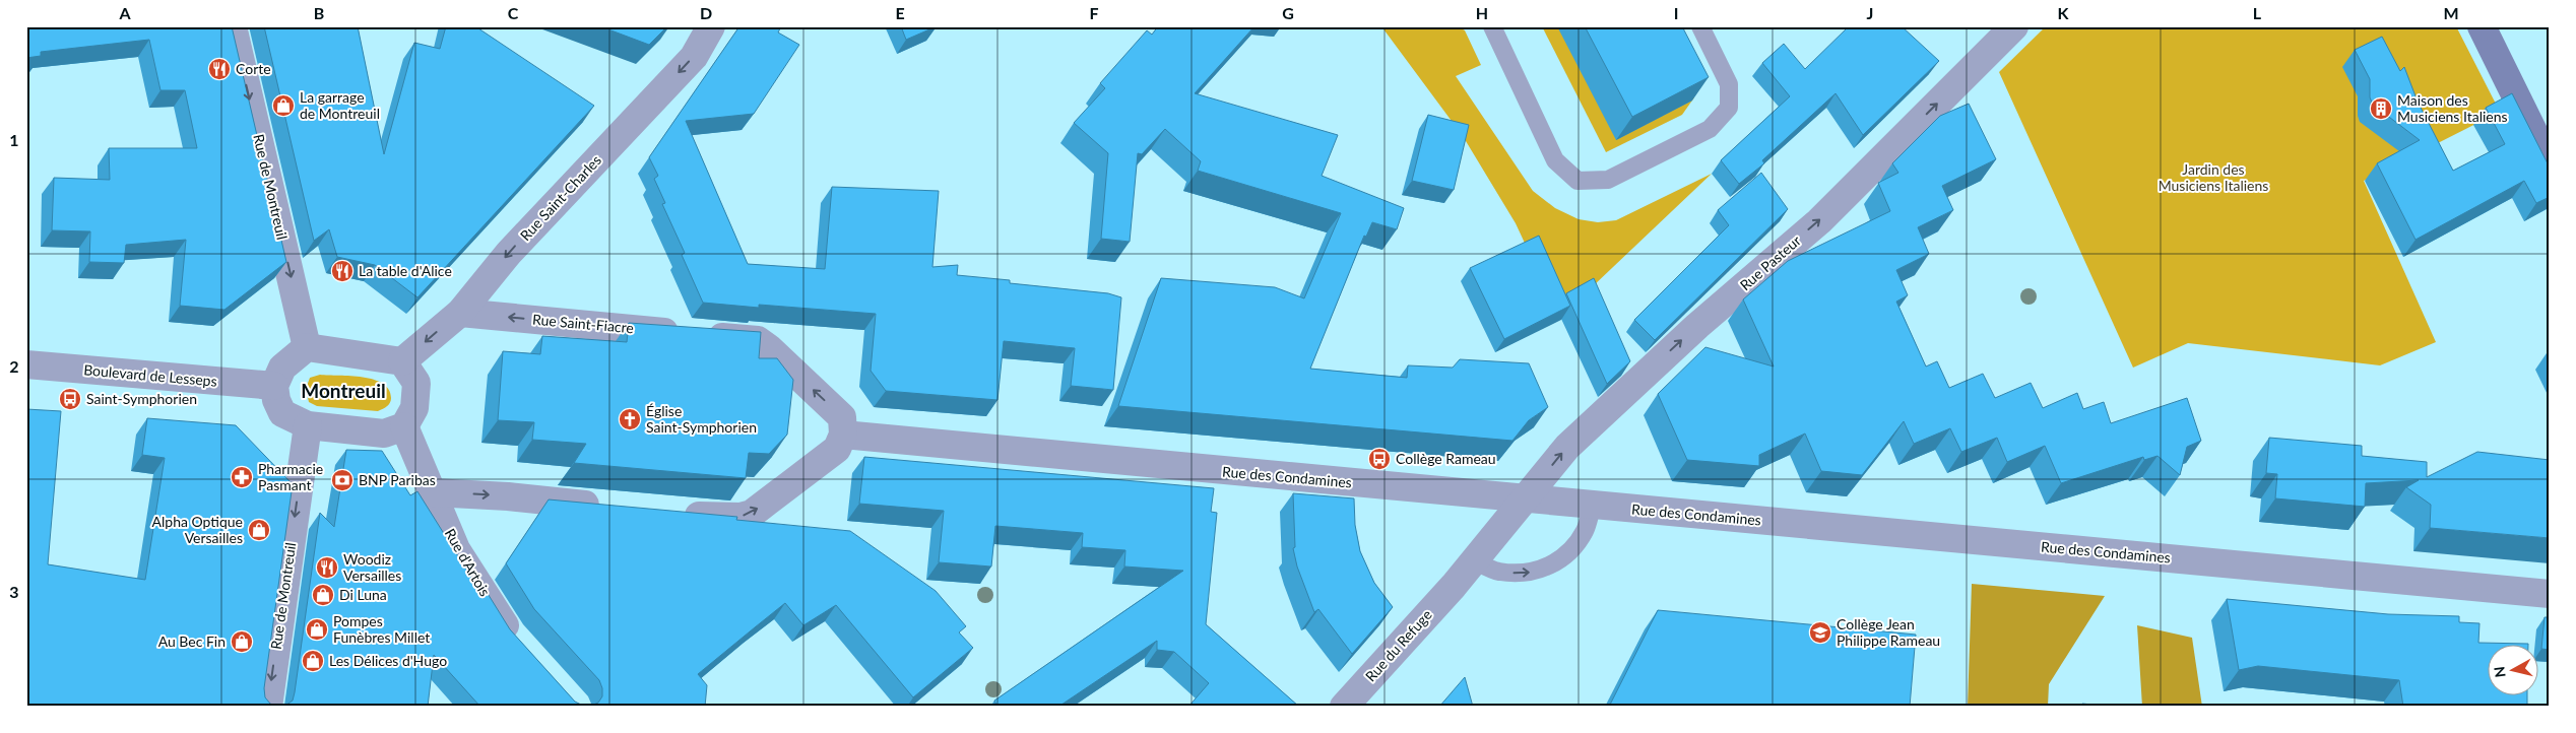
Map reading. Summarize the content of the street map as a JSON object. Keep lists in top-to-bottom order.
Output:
{
  "streets": {
    "street": [
      "Rue de Montreuil",
      "Rue Saint-Charles",
      "Rue Pasteur",
      "Rue Saint-Fiacre",
      "Boulevard de Lesseps",
      "Rue des Condamines",
      "Rue d'Artois",
      "Rue du Refuge"
    ]
  },
  "crossings": [
    ["Rue Saint-Charles", "Rue Saint-Fiacre"],
    ["Rue Pasteur", "Rue des Condamines"],
    ["Rue Pasteur", "Rue du Refuge"],
    ["Rue Saint-Fiacre", "Rue des Condamines"]
  ],
  "one_way": ["Rue de Montreuil", "Rue Saint-Charles", "Rue Pasteur"],
  "districts": ["Montreuil"],
  "parks": ["Jardin des Musiciens Italiens"],
  "places": {
    "restaurant": ["Corte", "La table d'Alice", "Woodiz Versailles"],
    "shop": [
      "La garrage de Montreuil",
      "Alpha Optique Versailles",
      "Di Luna",
      "Pompes Funèbres Millet",
      "Au Bec Fin",
      "Les Délices d'Hugo"
    ],
    "building": ["Maison des Musiciens Italiens"],
    "bus stop": ["Saint-Symphorien", "Collège Rameau"],
    "church": ["Église Saint-Symphorien"],
    "pharmacy": ["Pharmacie Pasmant"],
    "bank": ["BNP Paribas"],
    "school or university": ["Collège Jean Philippe Rameau"]
  },
  "north": "left",
  "grid": {
    "columns": [
      "A",
      "B",
      "C",
      "D",
      "E",
      "F",
      "G",
      "H",
      "I",
      "J",
      "K",
      "L",
      "M"
    ],
    "rows": ["1", "2", "3"]
  }
}
